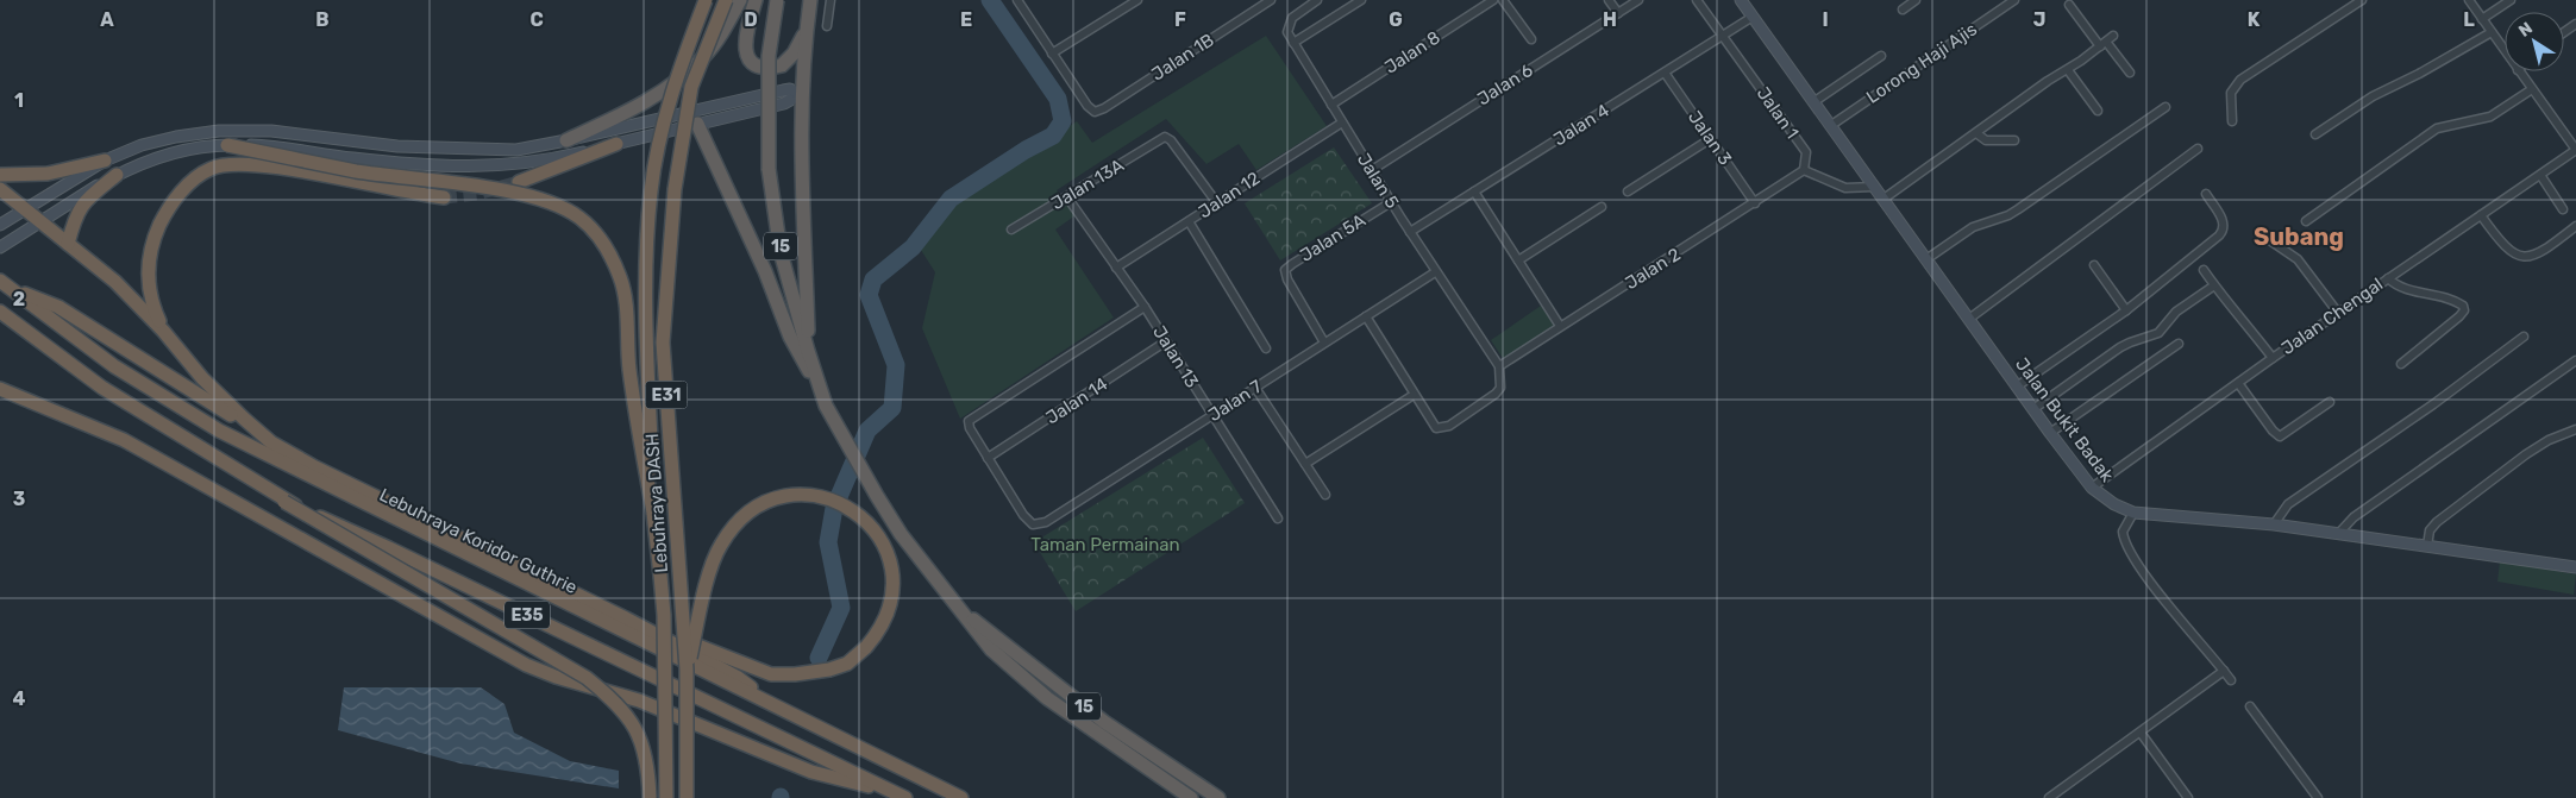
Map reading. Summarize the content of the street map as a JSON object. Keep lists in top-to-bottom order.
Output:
{
  "streets": {
    "highway": [
      "15",
      "E31",
      "Lebuhraya DASH",
      "Lebuhraya Koridor Guthrie",
      "E35"
    ],
    "main road": ["Jalan Bukit Badak"],
    "street": [
      "Jalan 8",
      "Jalan 1B",
      "Lorong Haji Ajis",
      "Jalan 6",
      "Jalan 1",
      "Jalan 4",
      "Jalan 3",
      "Jalan 5",
      "Jalan 13A",
      "Jalan 12",
      "Jalan 5A",
      "Jalan 2",
      "Jalan Chengal",
      "Jalan 13",
      "Jalan 14",
      "Jalan 7"
    ]
  },
  "crossings": [
    ["Jalan 8", "Jalan 5"],
    ["Lorong Haji Ajis", "Jalan Bukit Badak"],
    ["Jalan 6", "Jalan 5"],
    ["Jalan 1", "Jalan 4"],
    ["Jalan 1", "Jalan 2"],
    ["Jalan 4", "Jalan 3"],
    ["Jalan 4", "Jalan 5"],
    ["Jalan 4", "Jalan Bukit Badak"],
    ["Jalan 3", "Jalan 2"],
    ["Jalan 5", "Jalan 12"],
    ["Jalan 5", "Jalan 5A"],
    ["Jalan 5", "Jalan 2"],
    ["Jalan 5", "Jalan 7"],
    ["Jalan 13A", "Jalan 12"],
    ["Jalan 13A", "Jalan 13"],
    ["Jalan 12", "Jalan 13"],
    ["Jalan 5A", "Jalan 7"],
    ["Jalan Chengal", "Jalan Bukit Badak"],
    ["Jalan 13", "Jalan 14"],
    ["Jalan 13", "Jalan 7"],
    ["Jalan 14", "Jalan 7"]
  ],
  "districts": ["Subang"],
  "parks": ["Taman Permainan"],
  "north": "top left",
  "grid": {
    "columns": [
      "A",
      "B",
      "C",
      "D",
      "E",
      "F",
      "G",
      "H",
      "I",
      "J",
      "K",
      "L"
    ],
    "rows": [
      "1",
      "2",
      "3",
      "4"
    ]
  }
}
